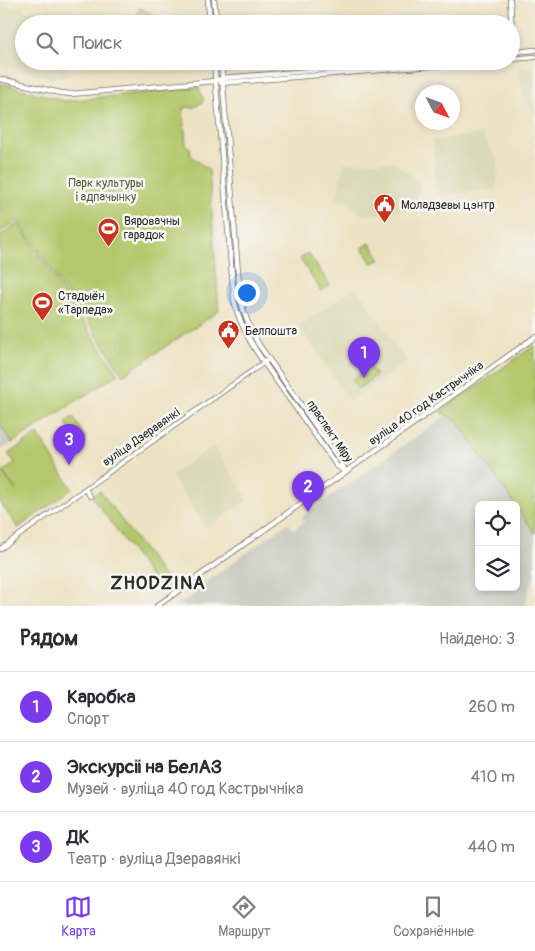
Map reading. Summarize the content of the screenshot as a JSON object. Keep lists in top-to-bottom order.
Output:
{
  "streets": {
    "main road": ["вуліца 40 год Кастрычніка", "праспект Міру"],
    "street": ["вуліца Дзеравянкі"]
  },
  "crossings": [
    ["вуліца 40 год Кастрычніка", "праспект Міру"],
    ["праспект Міру", "вуліца Дзеравянкі"]
  ],
  "districts": ["ZHODZINA"],
  "parks": ["Парк культуры і адпачынку"],
  "places": {
    "public building": ["Моладзевы цэнтр", "Белпошта"],
    "sports": ["Вяровачны гарадок", "Стадыён «Тарпеда»"]
  },
  "north": "bottom right",
  "page": {
    "search": "Поиск",
    "pins": ["1", "3", "2"],
    "heading": ["Рядом", "Найдено: 3"],
    "list": [
      {
        "mark": "1",
        "name": "Каробка",
        "note": "Спорт",
        "value": "260 m"
      },
      {
        "mark": "2",
        "name": "Экскурсіі на БелАЗ",
        "note": "Музей · вуліца 40 год Кастрычніка",
        "value": "410 m"
      },
      {
        "mark": "3",
        "name": "ДК",
        "note": "Театр · вуліца Дзеравянкі",
        "value": "440 m"
      }
    ],
    "nav": ["Карта", "Маршрут", "Сохранённые"]
  }
}
